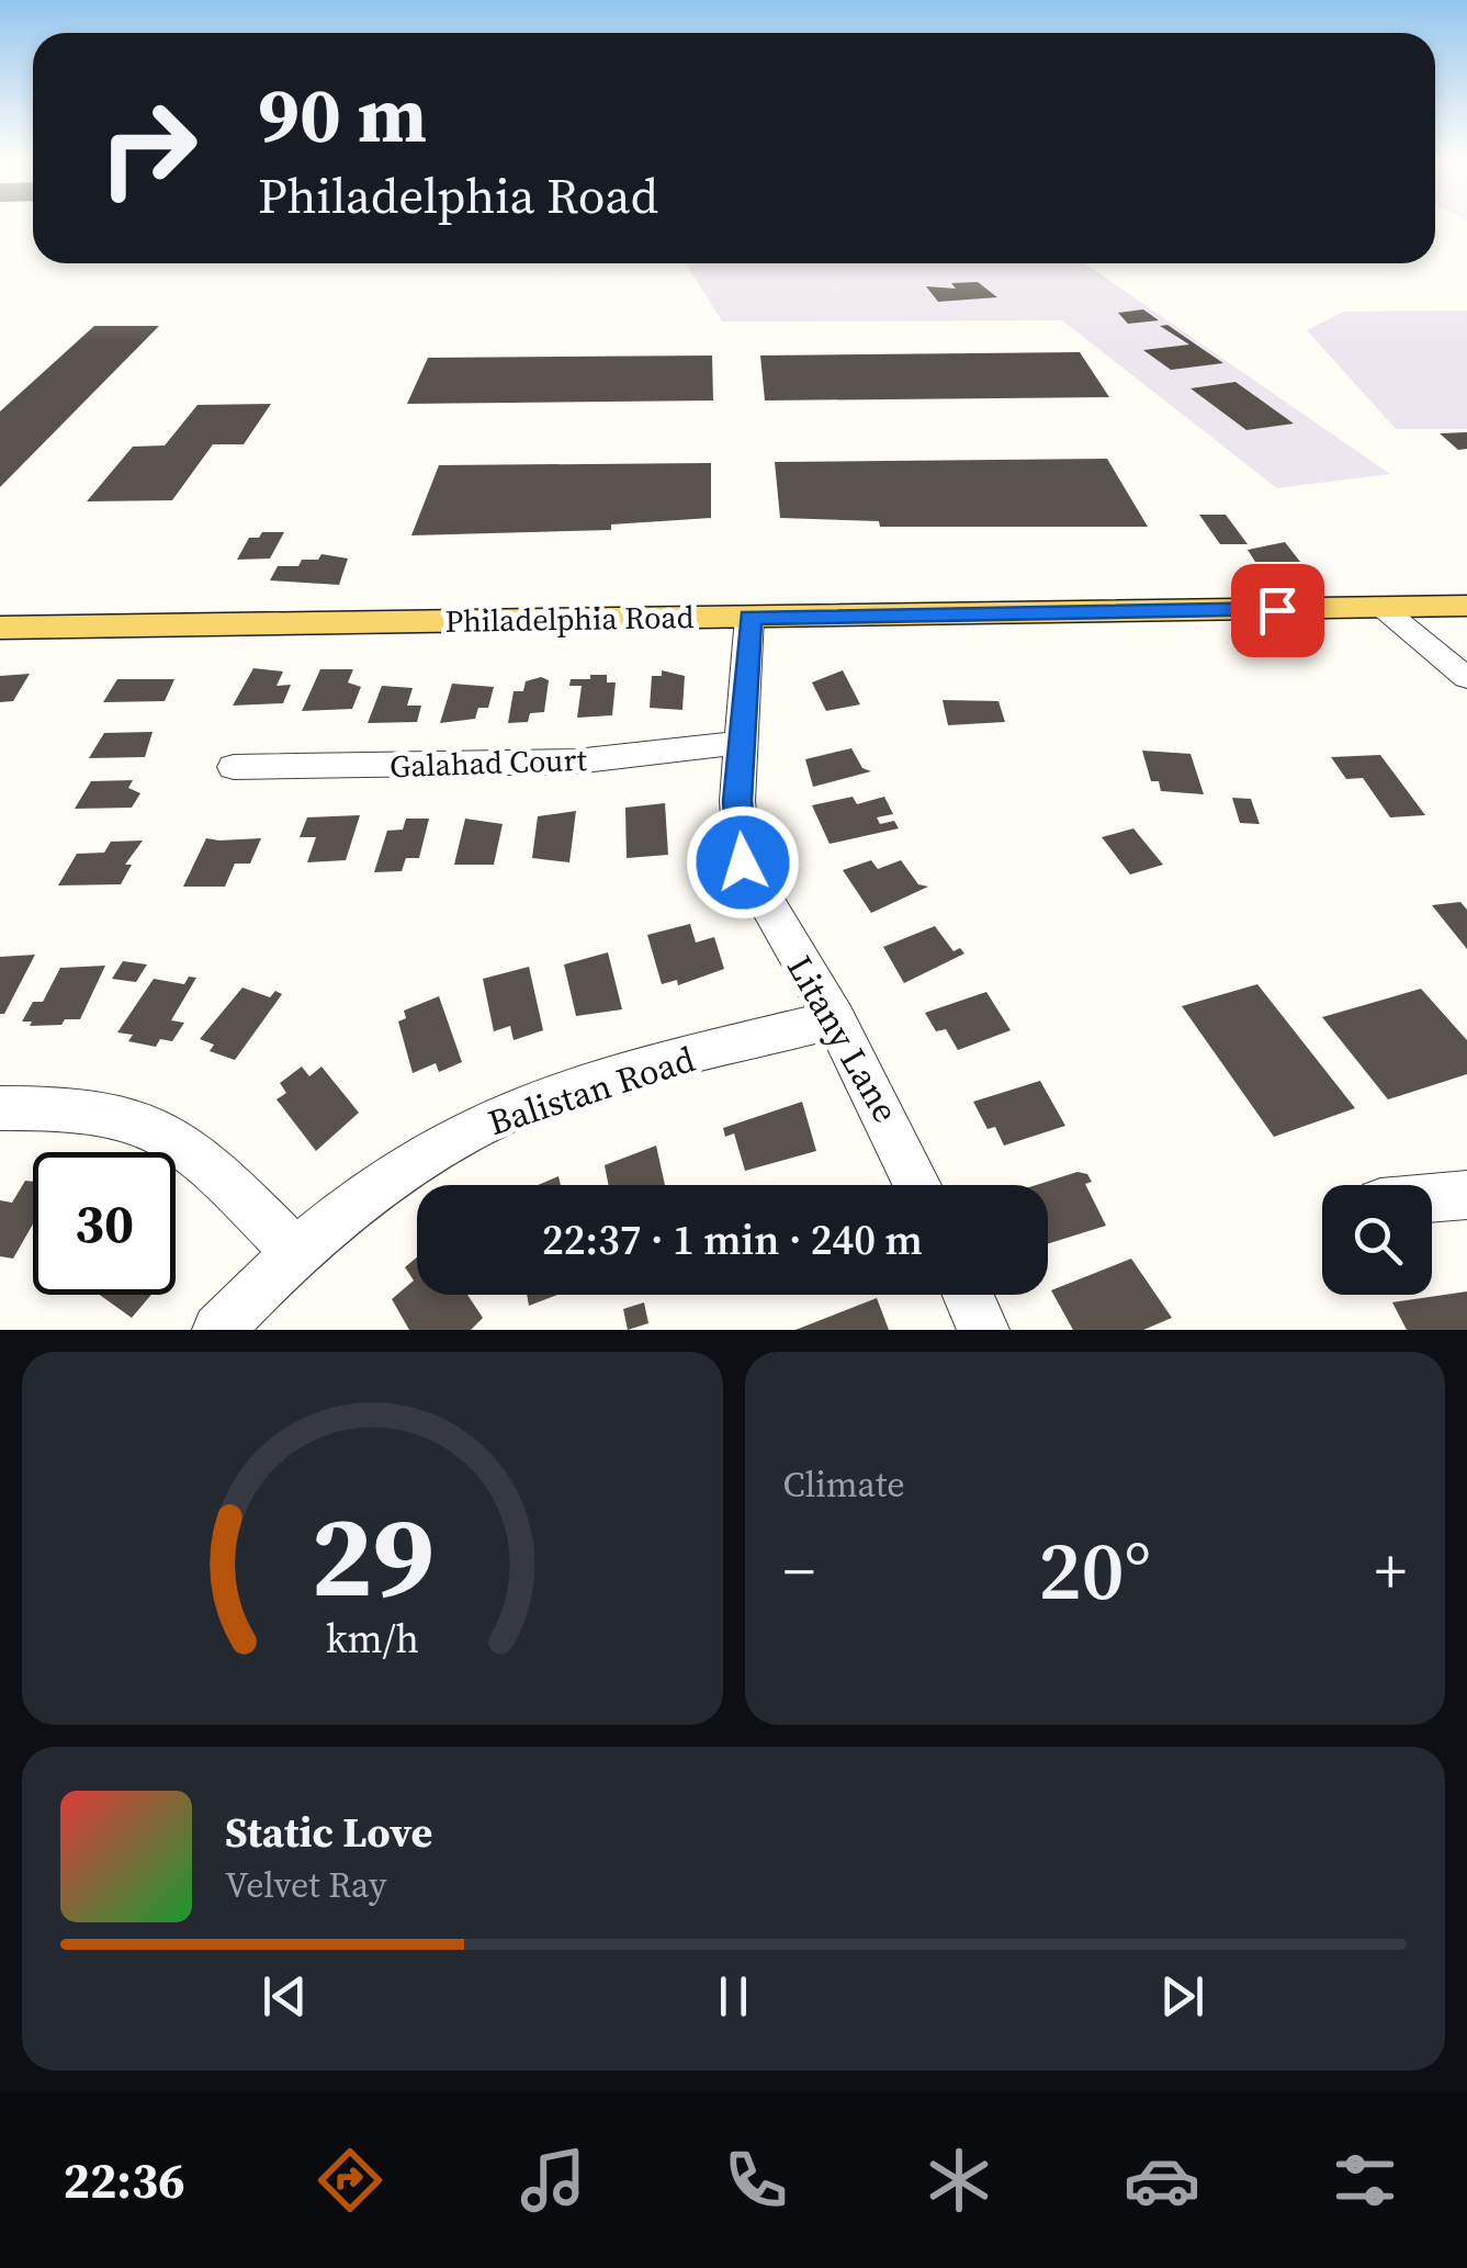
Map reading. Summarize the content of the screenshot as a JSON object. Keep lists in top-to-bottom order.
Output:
{
  "streets": {
    "main road": ["Philadelphia Road"],
    "street": ["Galahad Court", "Litany Lane", "Balistan Road"]
  },
  "crossings": [
    ["Philadelphia Road", "Litany Lane"],
    ["Galahad Court", "Litany Lane"],
    ["Litany Lane", "Balistan Road"]
  ],
  "page": {
    "turn": ["90 m", "Philadelphia Road"],
    "limit": "30",
    "trip": "22:37 · 1 min · 240 m",
    "tile": "Climate",
    "heat": ["−", "20°", "+"],
    "song": ["Static Love", "Velvet Ray"],
    "tabs": "22:36",
    "gauge": ["29", "km/h"]
  }
}
